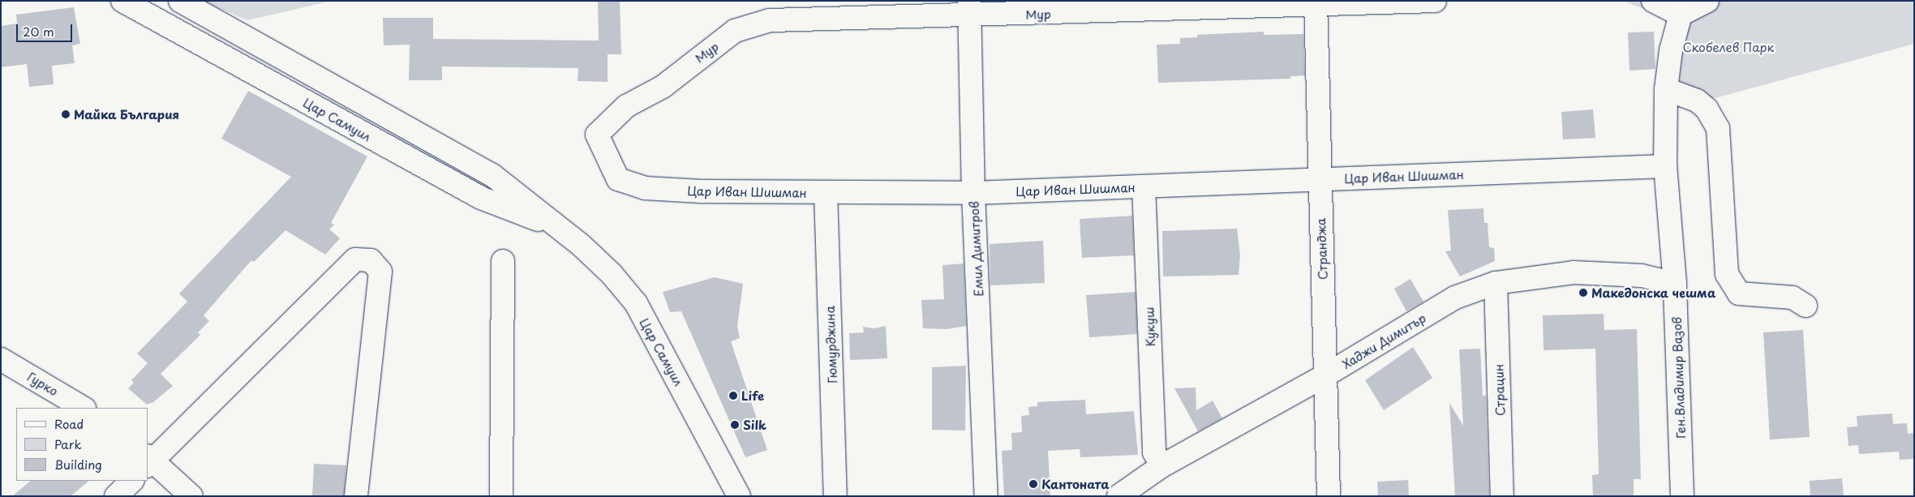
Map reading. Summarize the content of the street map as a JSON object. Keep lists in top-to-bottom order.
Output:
{
  "streets": {
    "street": [
      "Мур",
      "Цар Самуил",
      "Цар Иван Шишман",
      "Емил Димитров",
      "Странджа",
      "Кукуш",
      "Хаджи Димитър",
      "Гюмурджина",
      "Ген.Владимир Вазов",
      "Гурко",
      "Страцин"
    ]
  },
  "crossings": [
    ["Мур", "Цар Иван Шишман"],
    ["Мур", "Емил Димитров"],
    ["Мур", "Странджа"],
    ["Цар Иван Шишман", "Емил Димитров"],
    ["Цар Иван Шишман", "Странджа"],
    ["Цар Иван Шишман", "Кукуш"],
    ["Цар Иван Шишман", "Гюмурджина"],
    ["Цар Иван Шишман", "Ген.Владимир Вазов"],
    ["Странджа", "Хаджи Димитър"],
    ["Кукуш", "Хаджи Димитър"],
    ["Хаджи Димитър", "Ген.Владимир Вазов"],
    ["Хаджи Димитър", "Страцин"]
  ],
  "parks": ["Скобелев Парк"],
  "places": [
    "Майка България",
    "Македонска чешма",
    "Life",
    "Silk",
    "Кантоната"
  ],
  "legend": ["Road", "Park", "Building"],
  "scale_bar": "20 m"
}
